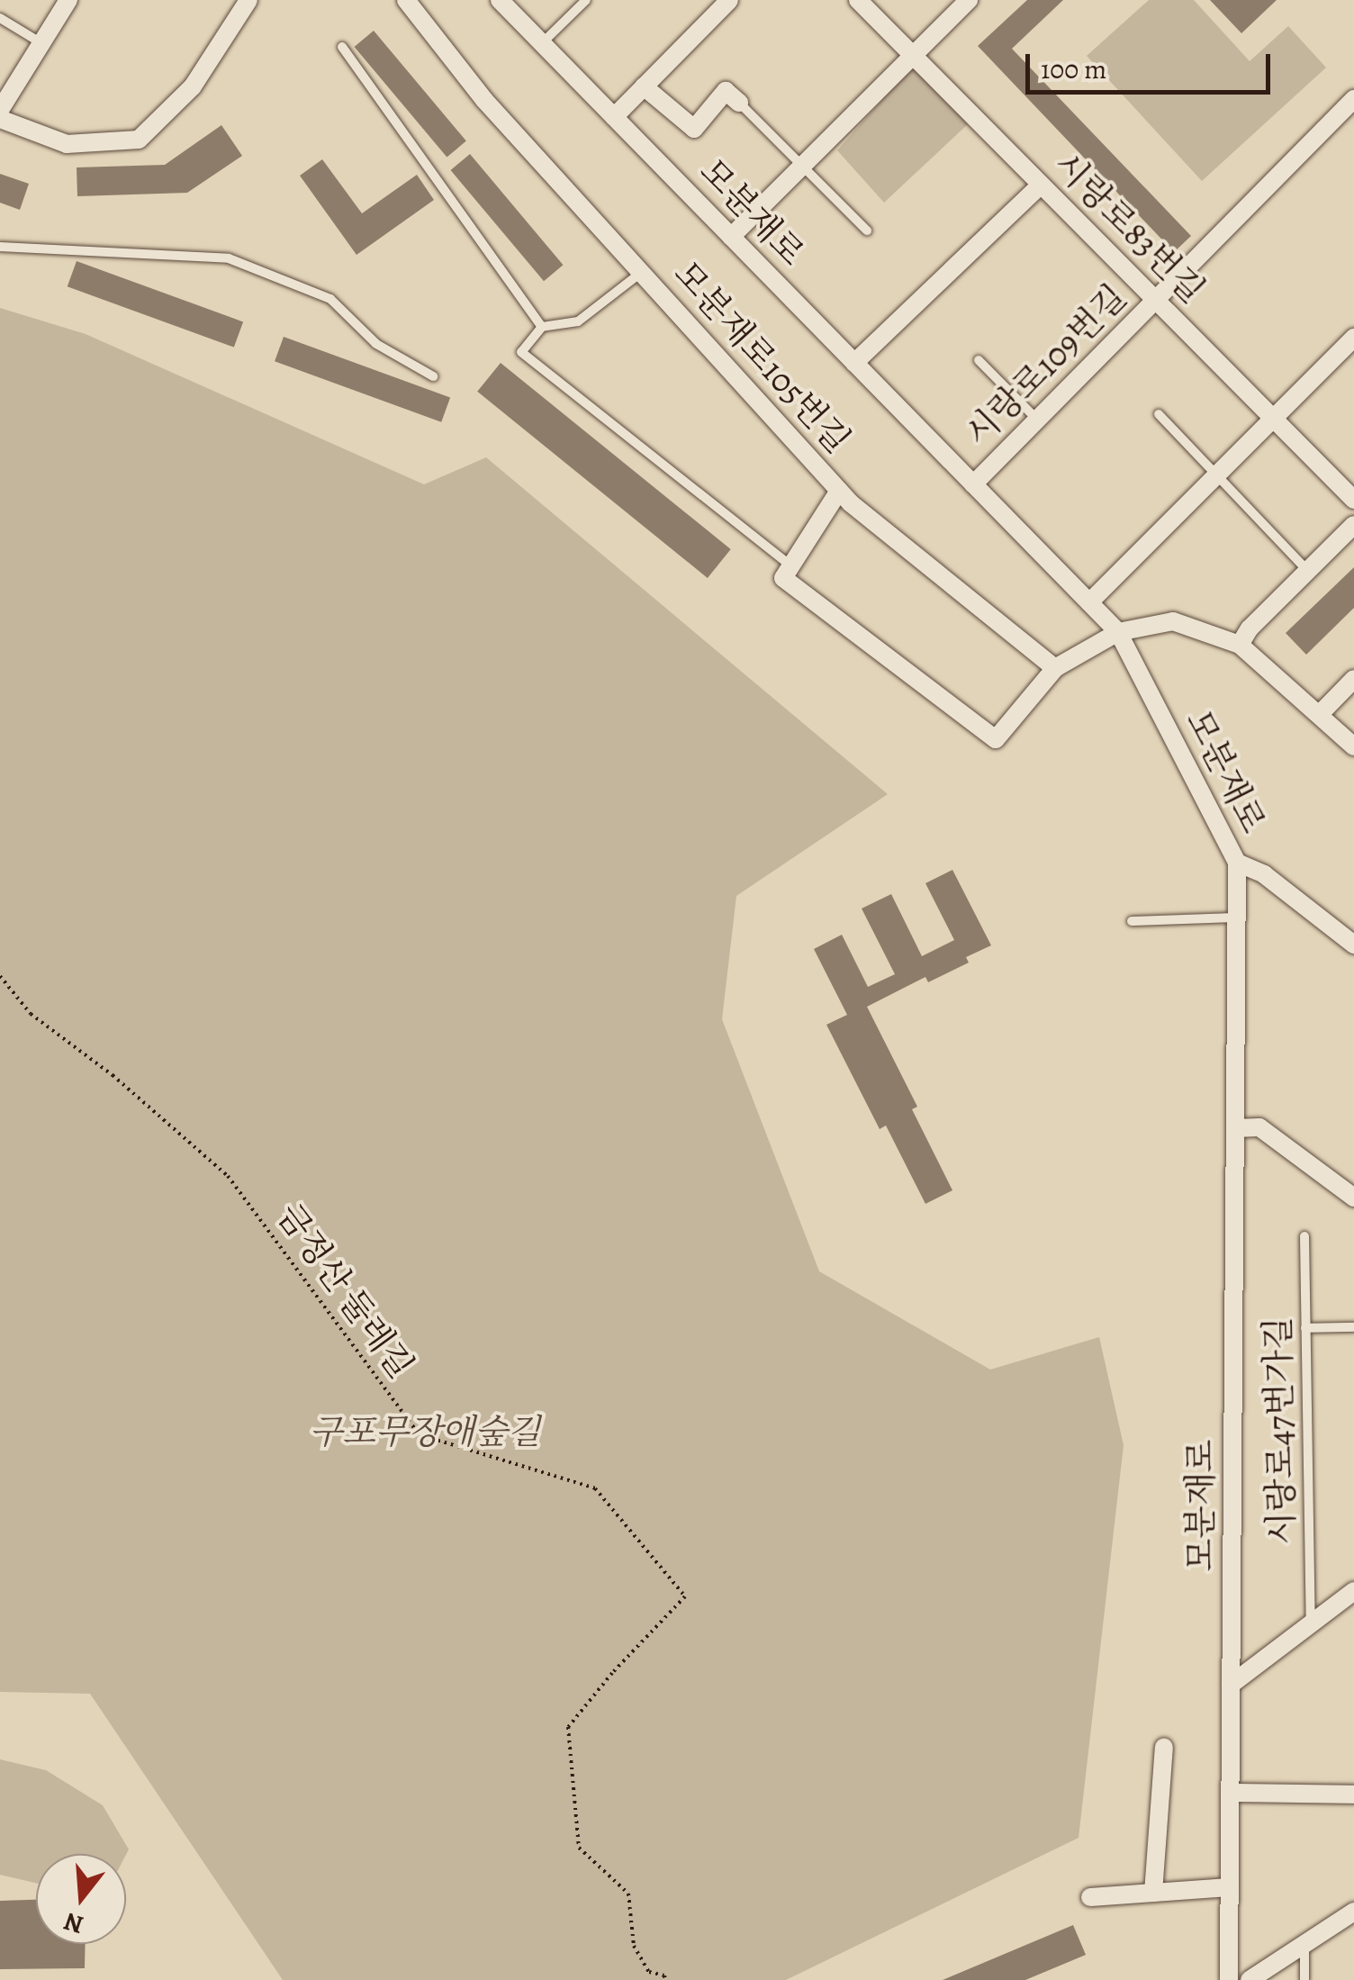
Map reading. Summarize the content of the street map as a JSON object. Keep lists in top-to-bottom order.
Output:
{
  "streets": {
    "street": [
      "모분재로",
      "시랑로83번길",
      "모분재로105번길",
      "시랑로109번길"
    ],
    "lane": ["시랑로47번가길"],
    "path": ["금정산 둘레길"]
  },
  "crossings": [
    ["모분재로", "시랑로109번길"],
    ["시랑로83번길", "시랑로109번길"]
  ],
  "parks": ["구포무장애숲길"],
  "scale_bar": "100 m",
  "north": "bottom"
}
